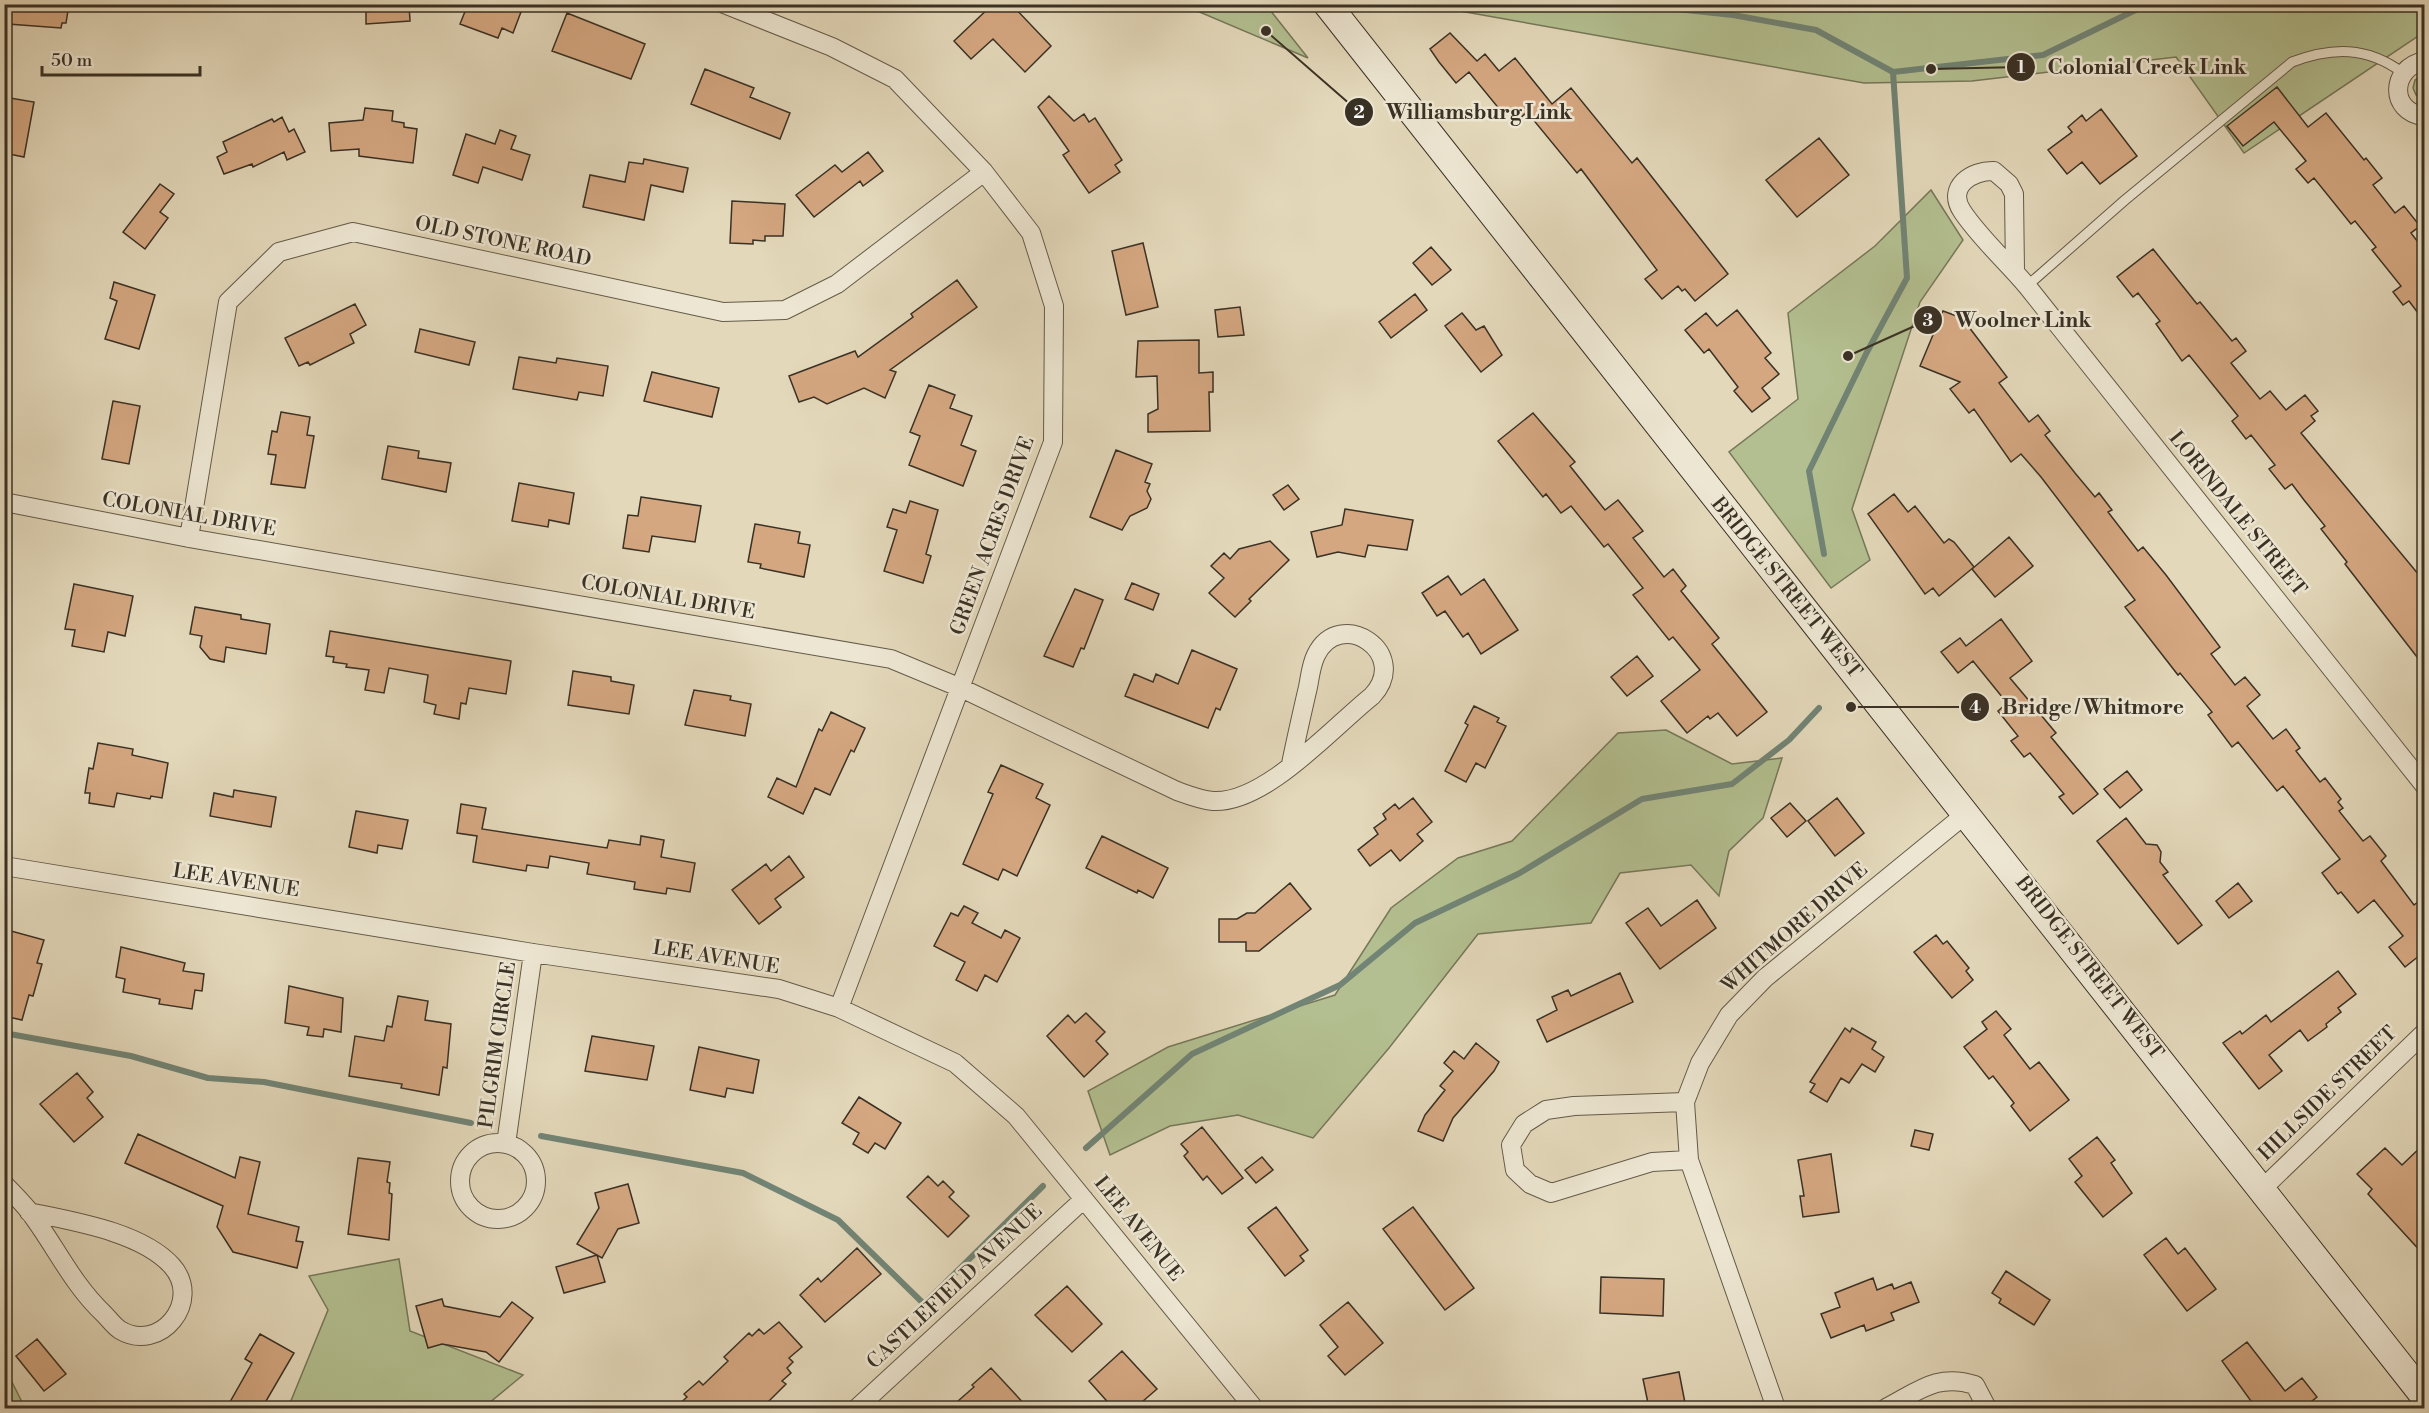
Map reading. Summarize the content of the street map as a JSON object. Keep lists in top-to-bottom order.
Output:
{
  "streets": {
    "main road": ["BRIDGE STREET WEST"],
    "street": [
      "OLD STONE ROAD",
      "LORINDALE STREET",
      "COLONIAL DRIVE",
      "GREEN ACRES DRIVE",
      "LEE AVENUE",
      "WHITMORE DRIVE",
      "PILGRIM CIRCLE",
      "HILLSIDE STREET",
      "CASTLEFIELD AVENUE"
    ]
  },
  "crossings": [
    ["OLD STONE ROAD", "COLONIAL DRIVE"],
    ["OLD STONE ROAD", "GREEN ACRES DRIVE"],
    ["COLONIAL DRIVE", "GREEN ACRES DRIVE"],
    ["GREEN ACRES DRIVE", "LEE AVENUE"],
    ["BRIDGE STREET WEST", "WHITMORE DRIVE"],
    ["BRIDGE STREET WEST", "HILLSIDE STREET"],
    ["LEE AVENUE", "PILGRIM CIRCLE"],
    ["LEE AVENUE", "CASTLEFIELD AVENUE"]
  ],
  "places": [
    "Williamsburg Link",
    "Colonial Creek Link",
    "Woolner Link",
    "Bridge / Whitmore"
  ],
  "scale_bar": "50 m"
}
